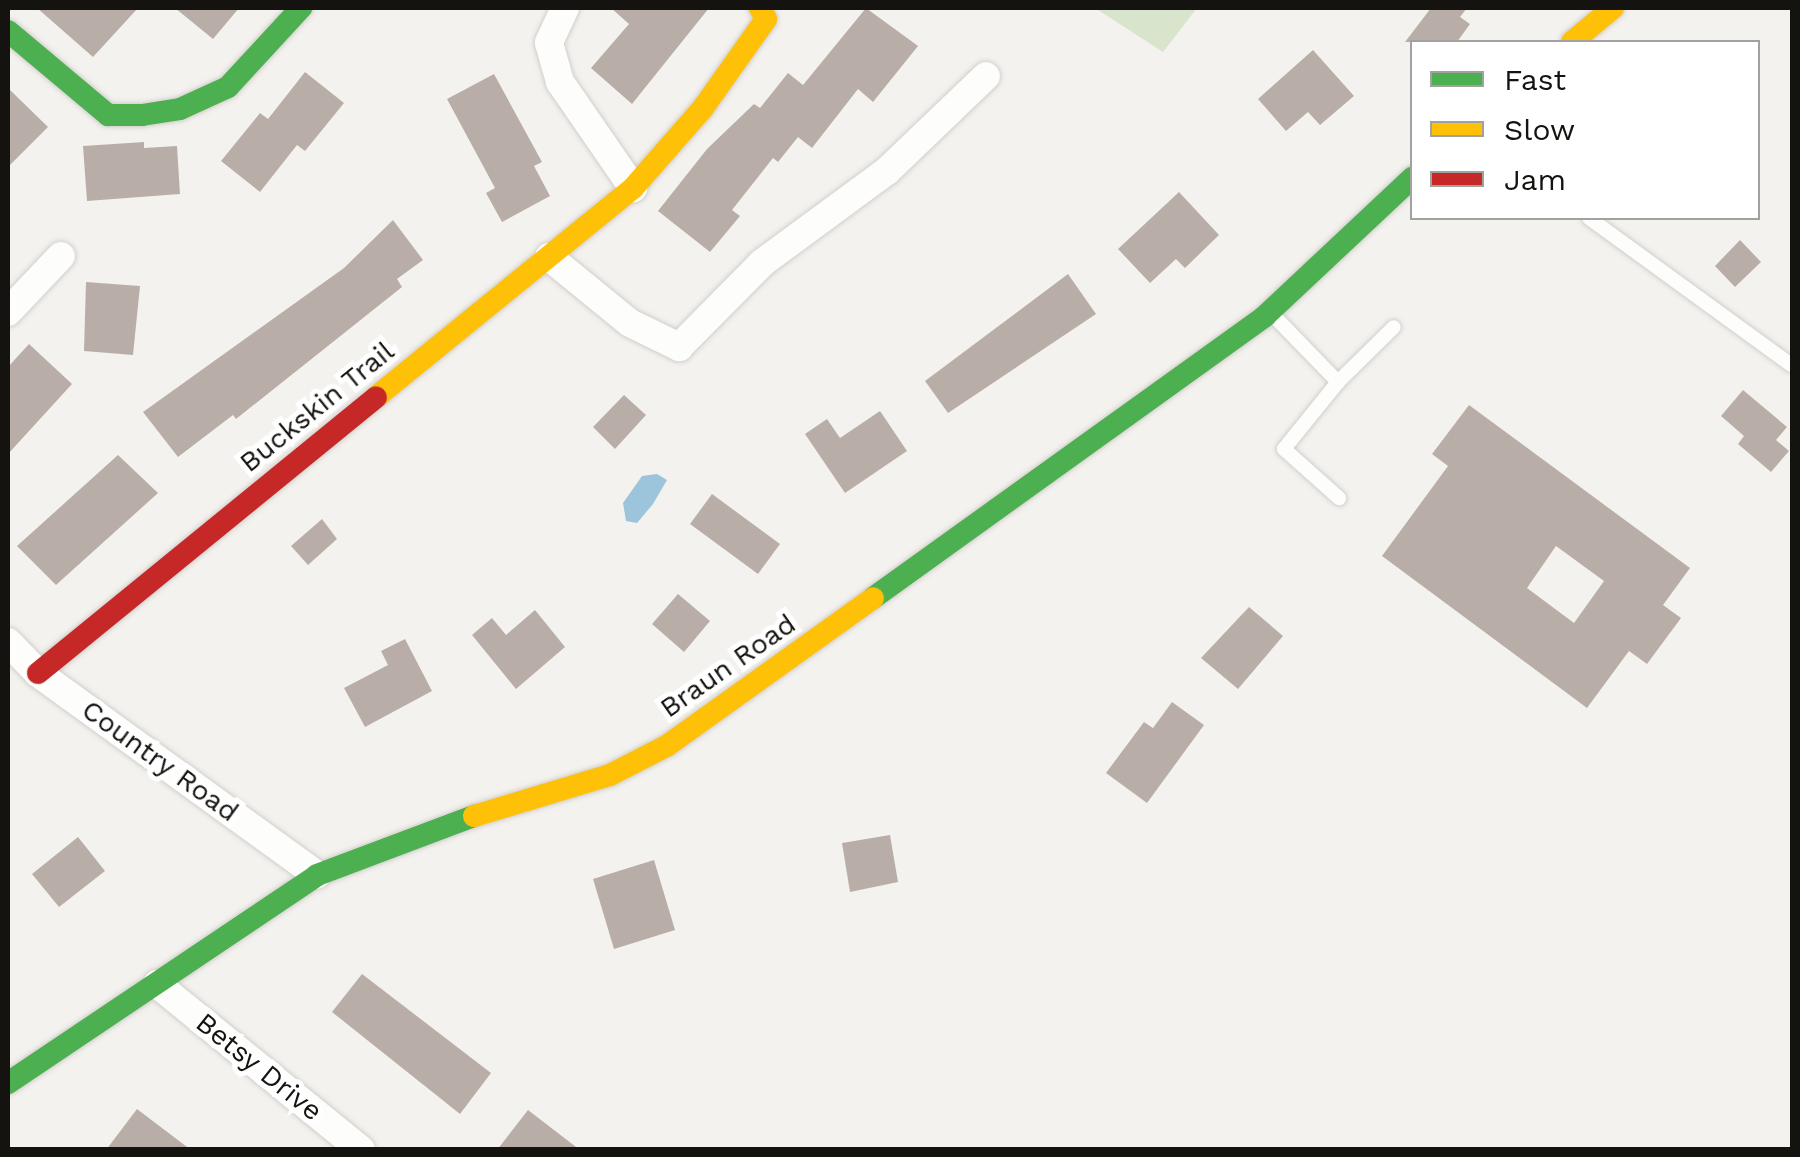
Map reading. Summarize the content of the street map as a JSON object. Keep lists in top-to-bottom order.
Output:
{
  "streets": {
    "street": [
      "Buckskin Trail",
      "Braun Road",
      "Country Road",
      "Betsy Drive"
    ]
  },
  "crossings": [
    ["Buckskin Trail", "Country Road"],
    ["Braun Road", "Country Road"],
    ["Braun Road", "Betsy Drive"]
  ],
  "legend": ["Fast", "Slow", "Jam"]
}
